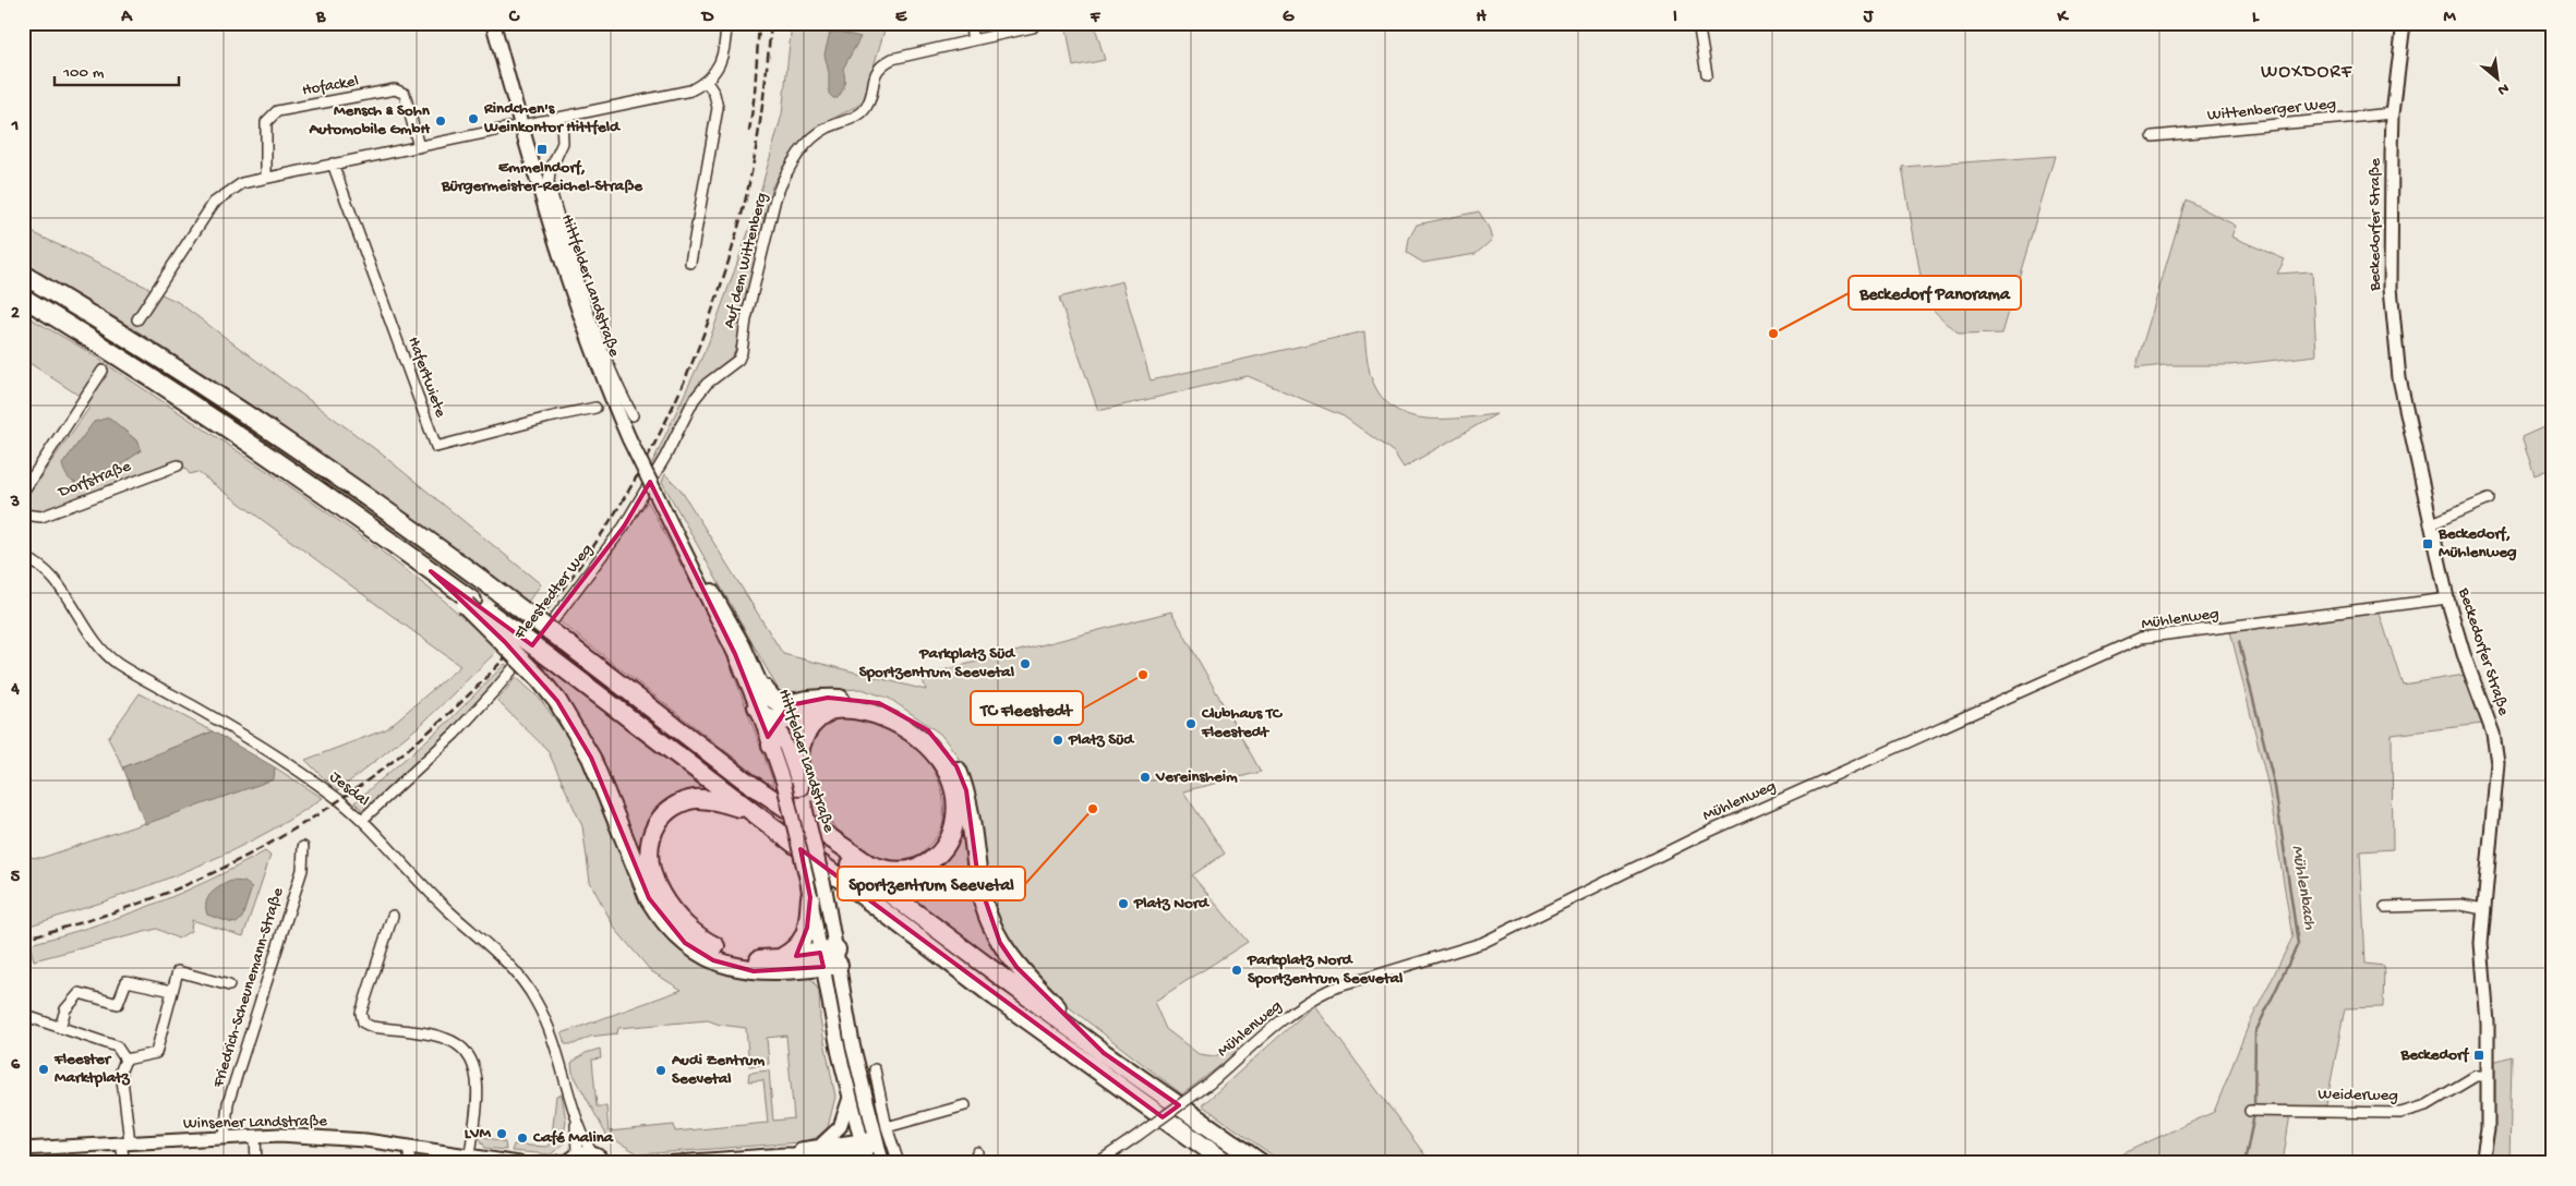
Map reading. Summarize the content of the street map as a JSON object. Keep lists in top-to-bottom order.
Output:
{
  "streets": {
    "main road": ["Hittfelder Landstraße"],
    "street": [
      "Hofackel",
      "Wittenberger Weg",
      "Beckedorfer Straße",
      "Auf dem Wittenberg",
      "Hafertwiete",
      "Dorfstraße",
      "Fleestedter Weg",
      "Mühlenweg",
      "Jesdal",
      "Friedrich-Scheunemann-Straße",
      "Weiderweg",
      "Winsener Landstraße"
    ]
  },
  "crossings": [
    ["Wittenberger Weg", "Beckedorfer Straße"],
    ["Beckedorfer Straße", "Mühlenweg"],
    ["Beckedorfer Straße", "Weiderweg"],
    ["Auf dem Wittenberg", "Fleestedter Weg"],
    ["Fleestedter Weg", "Jesdal"],
    ["Friedrich-Scheunemann-Straße", "Winsener Landstraße"]
  ],
  "districts": ["WOXDORF"],
  "water": ["Mühlenbach"],
  "places": {
    "other": [
      "Rindchen's Weinkontor Hittfeld",
      "Mensch & Sohn Automobile GmbH",
      "Beckedorf Panorama",
      "Parkplatz Süd Sportzentrum Seevetal",
      "TC Fleestedt",
      "Clubhaus TC Fleestedt",
      "Platz Süd",
      "Vereinsheim",
      "Sportzentrum Seevetal",
      "Platz Nord",
      "Parkplatz Nord Sportzentrum Seevetal",
      "Fleester Marktplatz",
      "Audi Zentrum Seevetal",
      "LVM",
      "Café Malina"
    ],
    "transit": ["Emmelndorf, Bürgermeister-Reichel-Straße", "Beckedorf, Mühlenweg", "Beckedorf"]
  },
  "scale_bar": "100 m",
  "north": "bottom right",
  "grid": {
    "columns": [
      "A",
      "B",
      "C",
      "D",
      "E",
      "F",
      "G",
      "H",
      "I",
      "J",
      "K",
      "L",
      "M"
    ],
    "rows": [
      "1",
      "2",
      "3",
      "4",
      "5",
      "6"
    ]
  }
}
